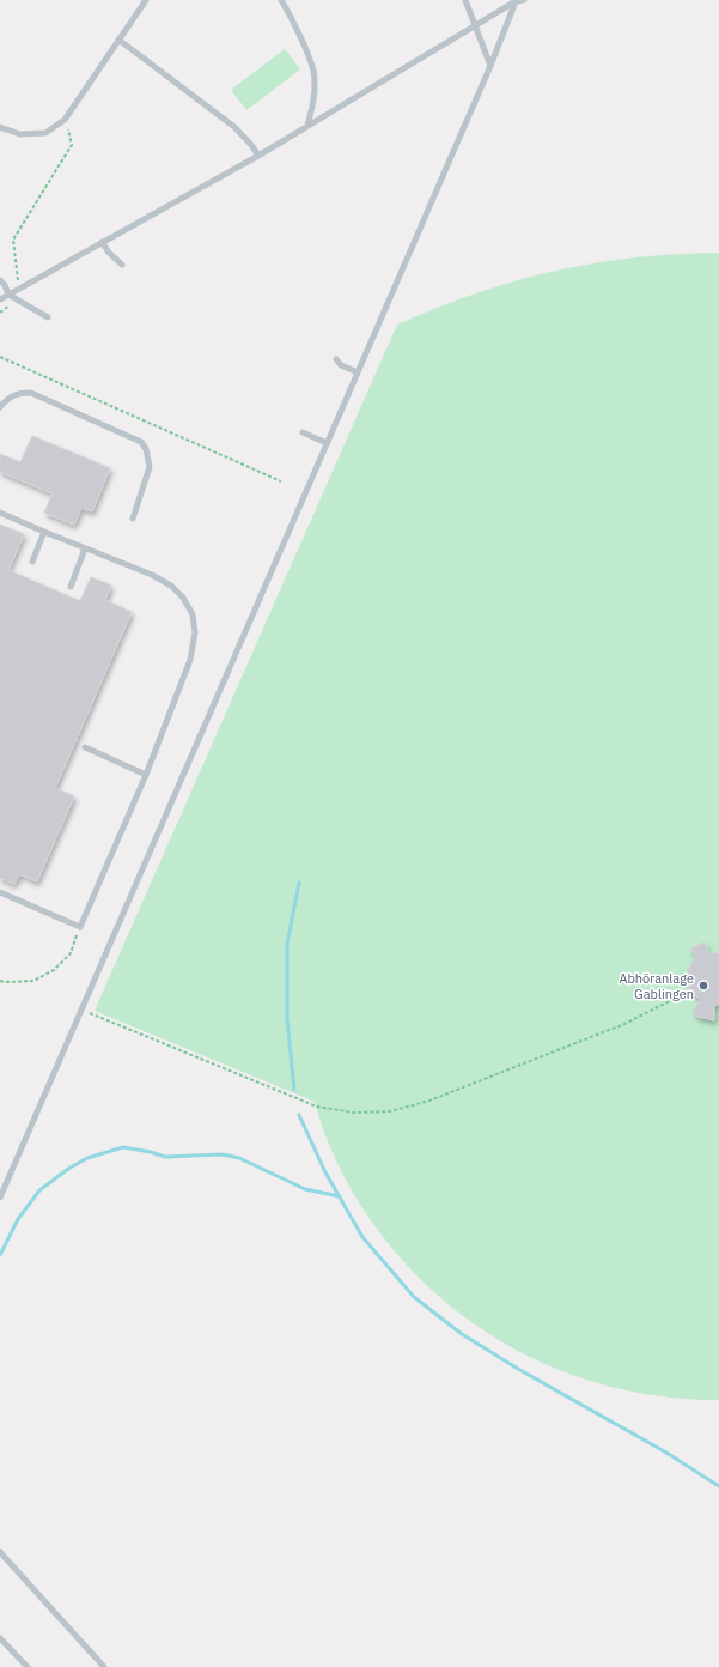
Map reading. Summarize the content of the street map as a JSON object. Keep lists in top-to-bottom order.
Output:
{
  "places": ["Abhöranlage Gablingen"]
}
